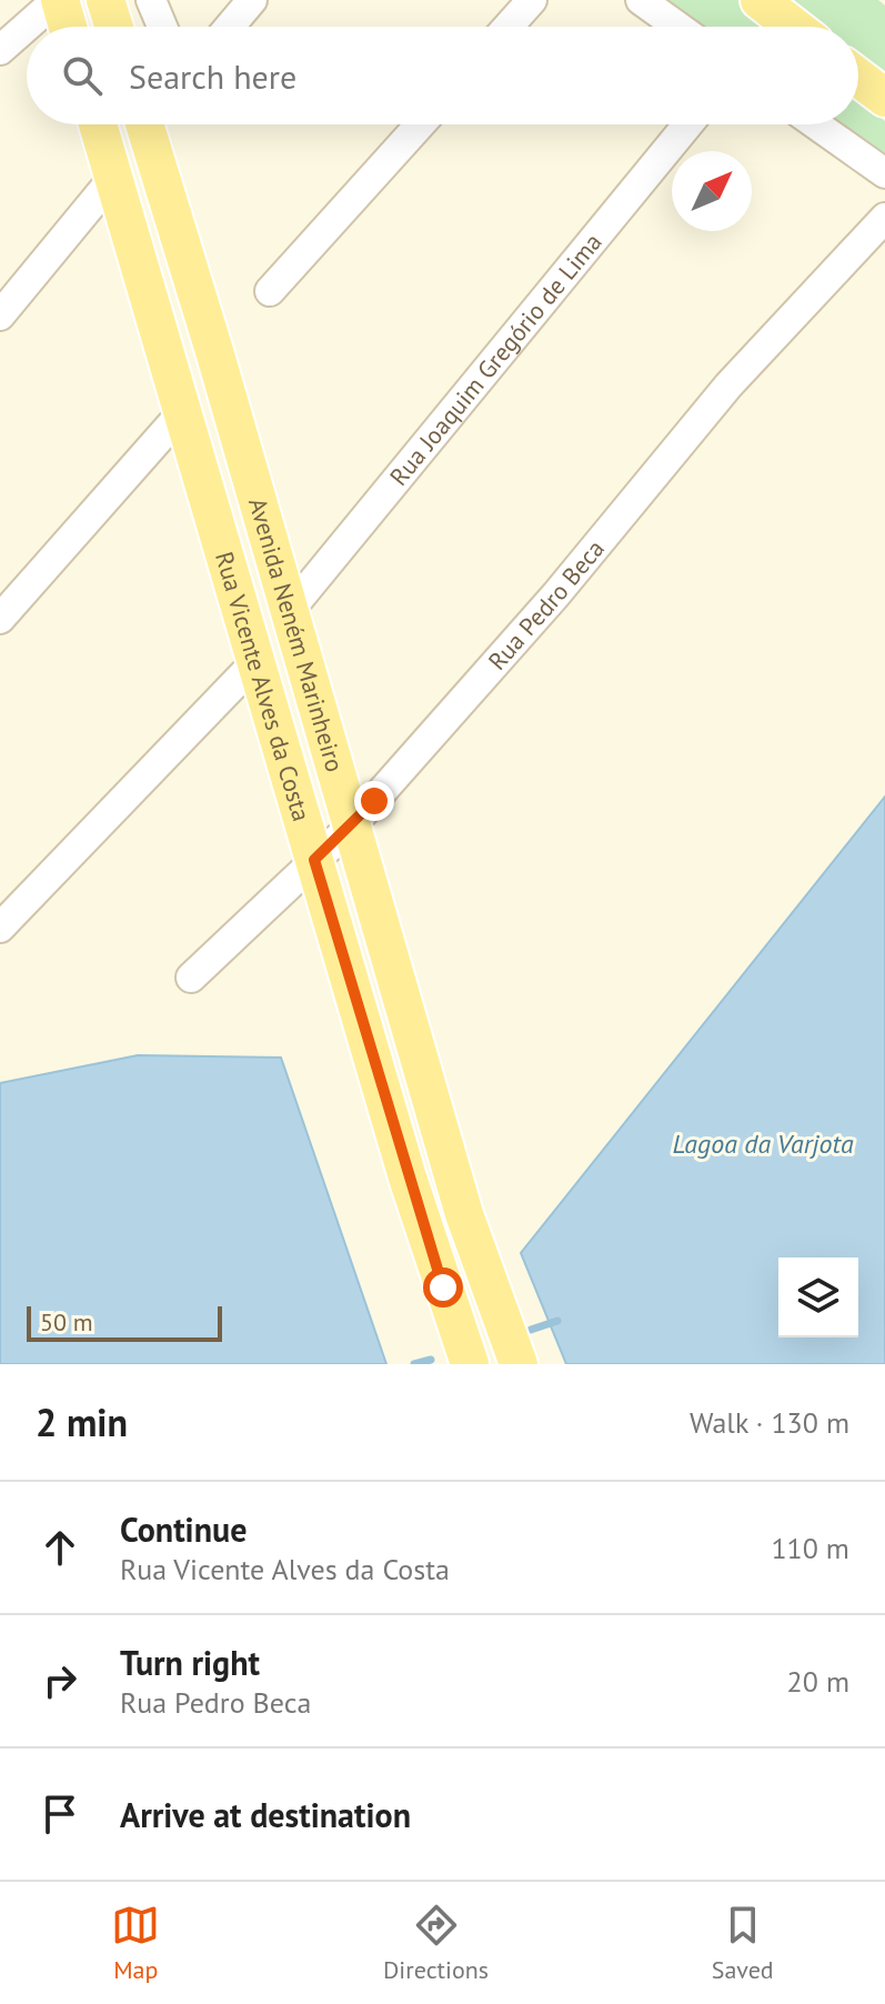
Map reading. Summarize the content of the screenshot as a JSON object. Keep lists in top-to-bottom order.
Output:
{
  "streets": {
    "main road": ["Avenida Neném Marinheiro", "Rua Vicente Alves da Costa"],
    "street": ["Rua Joaquim Gregório de Lima", "Rua Pedro Beca"]
  },
  "crossings": [
    ["Rua Joaquim Gregório de Lima", "Avenida Neném Marinheiro"],
    ["Rua Pedro Beca", "Avenida Neném Marinheiro"],
    ["Rua Pedro Beca", "Rua Vicente Alves da Costa"]
  ],
  "water": ["Lagoa da Varjota"],
  "scale_bar": "50 m",
  "north": "top right",
  "page": {
    "search": "Search here",
    "scale": "50 m",
    "heading": ["2 min", "Walk · 130 m"],
    "list": [
      ["Continue", "Rua Vicente Alves da Costa", "110 m"],
      ["Turn right", "Rua Pedro Beca", "20 m"],
      "Arrive at destination"
    ],
    "nav": ["Map", "Directions", "Saved"]
  }
}
